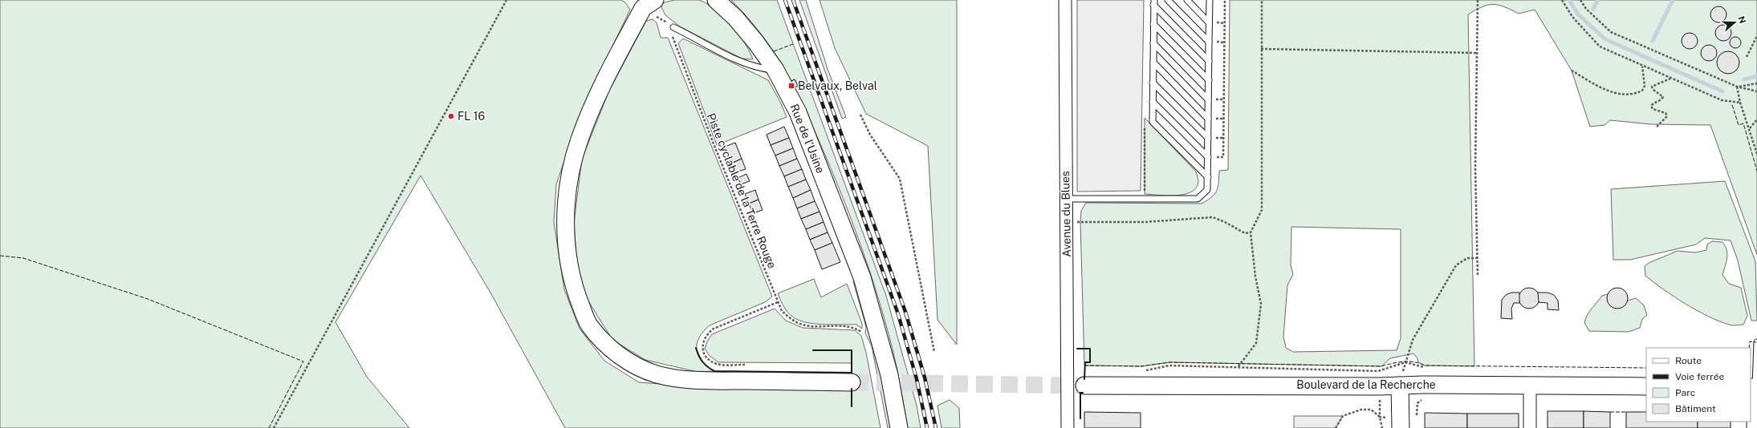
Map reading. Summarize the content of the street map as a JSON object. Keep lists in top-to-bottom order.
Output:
{
  "streets": {
    "main road": ["Rue de l'Usine", "Boulevard de la Recherche"],
    "street": ["Avenue du Blues"],
    "path": ["Piste cyclable de la Terre Rouge"]
  },
  "places": {
    "transit": ["Belvaux, Belval"],
    "other": ["FL 16"]
  },
  "legend": [
    "Route",
    "Voie ferrée",
    "Parc",
    "Bâtiment"
  ],
  "north": "right"
}
